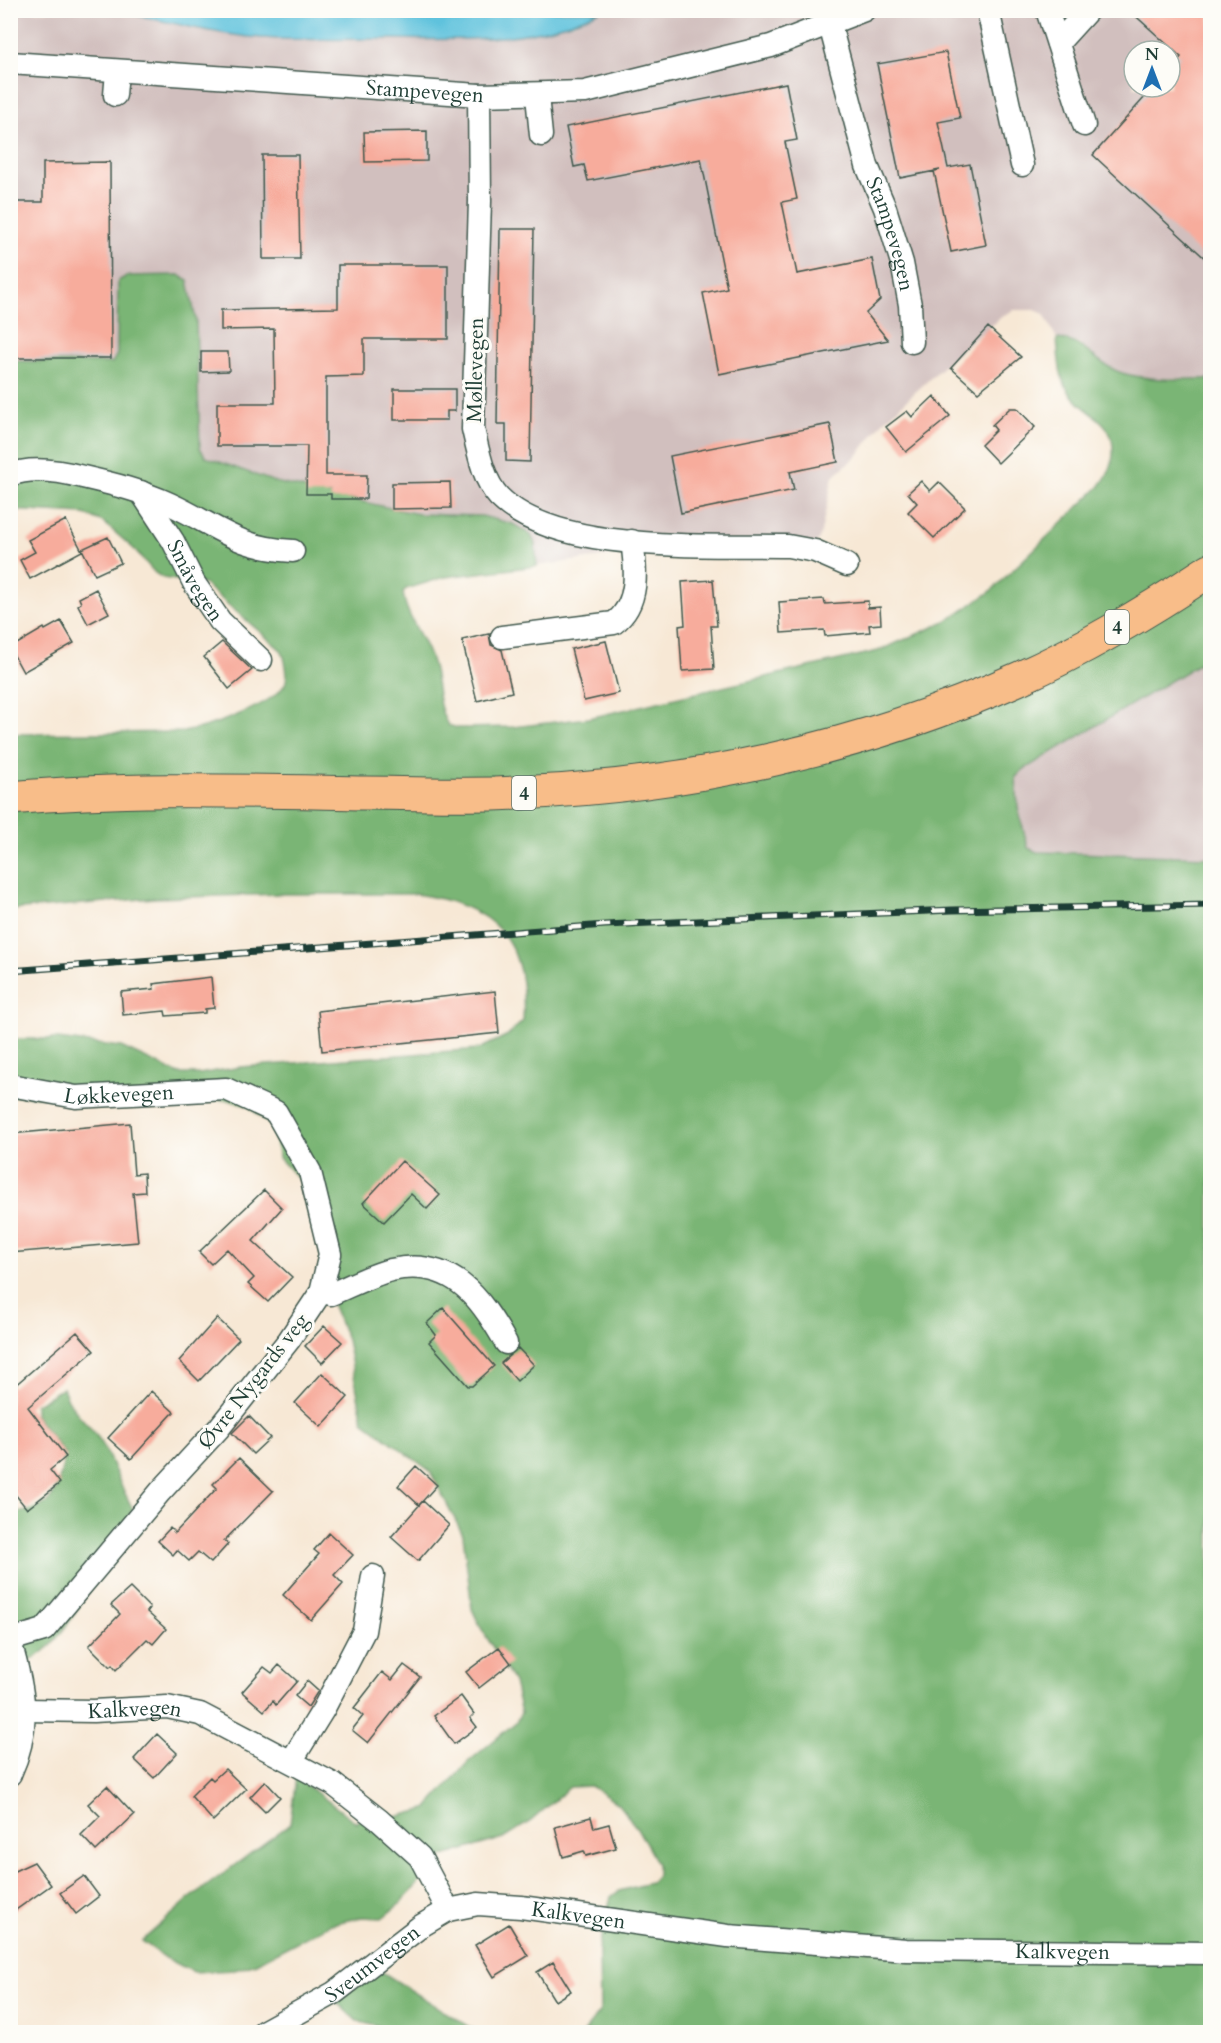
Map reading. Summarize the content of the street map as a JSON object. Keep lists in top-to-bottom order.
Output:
{
  "streets": {
    "highway": ["4"],
    "street": [
      "Stampevegen",
      "Møllevegen",
      "Småvegen",
      "Løkkevegen",
      "Øvre Nygards veg",
      "Kalkvegen",
      "Sveumvegen"
    ]
  },
  "crossings": [
    ["Stampevegen", "Møllevegen"],
    ["Løkkevegen", "Øvre Nygards veg"],
    ["Kalkvegen", "Sveumvegen"]
  ],
  "north": "top"
}
